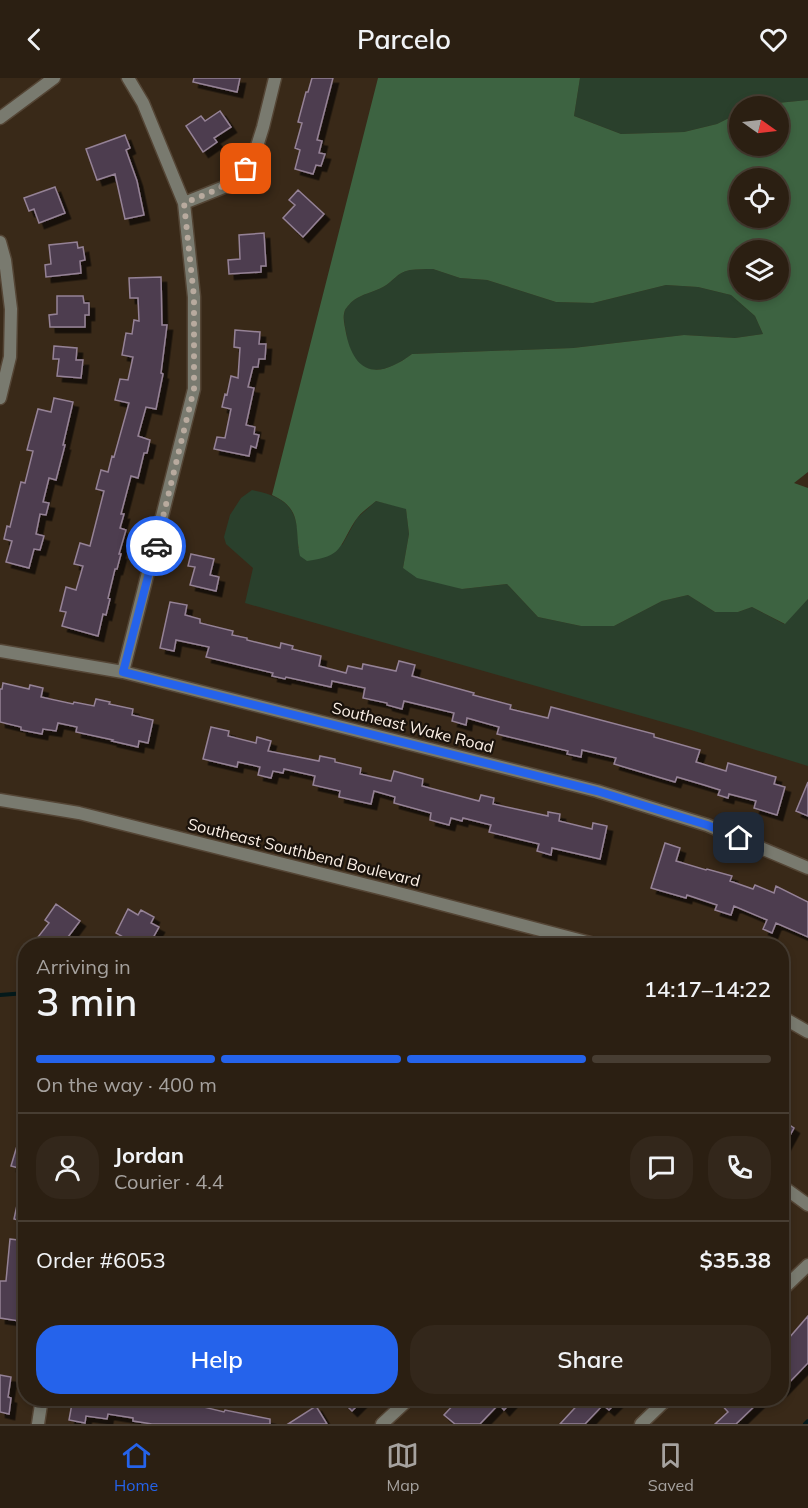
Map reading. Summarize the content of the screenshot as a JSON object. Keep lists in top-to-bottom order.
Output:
{
  "streets": {
    "street": ["Southeast Wake Road", "Southeast Southbend Boulevard"]
  },
  "north": "right",
  "page": {
    "header": "Parcelo",
    "heading": ["3 min", "Arriving in", "14:17–14:22"],
    "panel": [
      "Jordan",
      "Courier · 4.4",
      "Order #6053",
      "$35.38"
    ],
    "bar": "On the way · 400 m",
    "buttons": ["Help", "Share"],
    "tabs": ["Home", "Map", "Saved"]
  }
}
